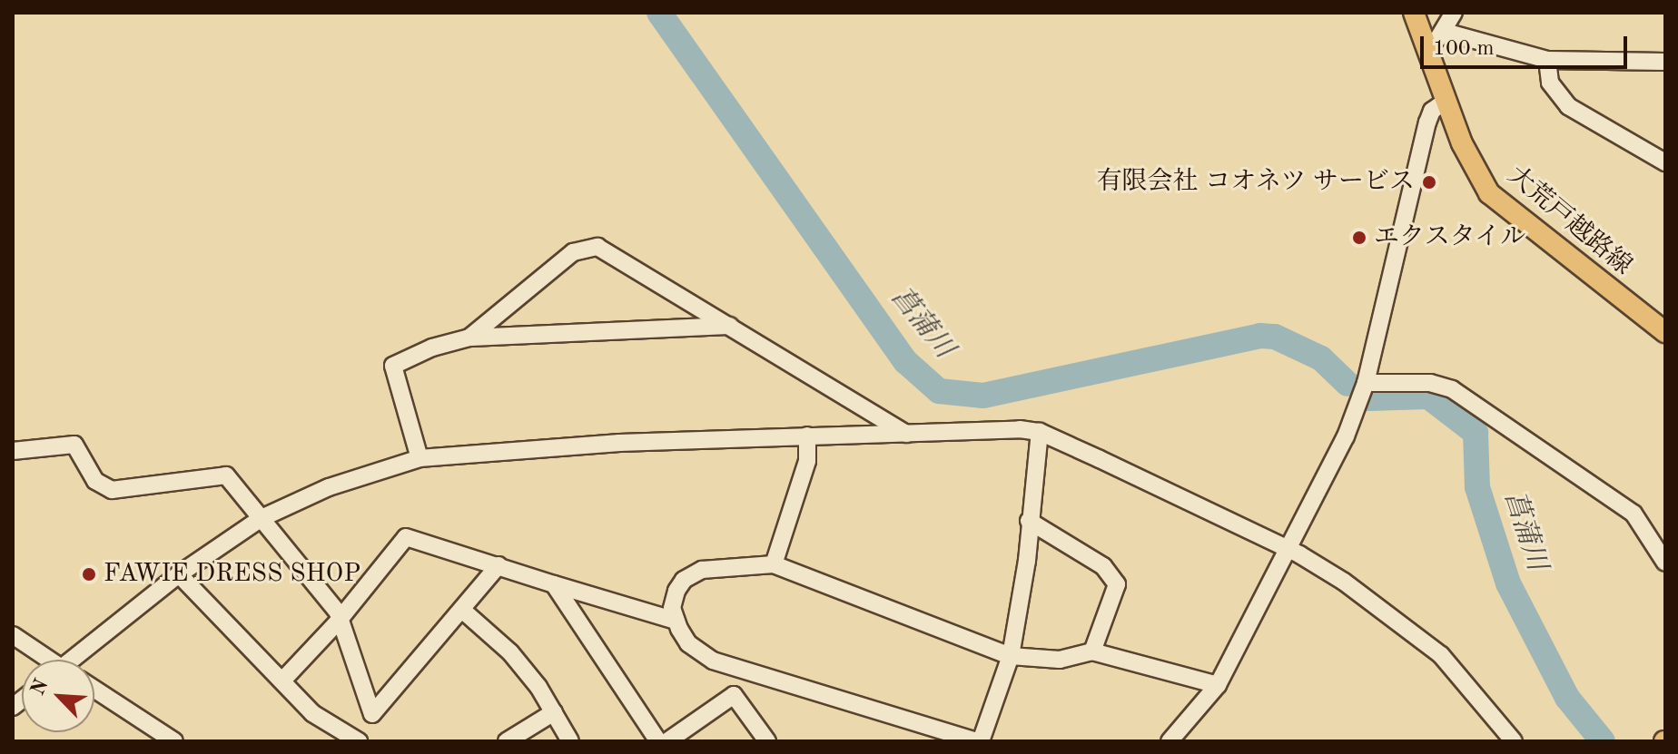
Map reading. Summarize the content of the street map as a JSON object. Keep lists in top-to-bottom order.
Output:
{
  "streets": {
    "main road": ["大荒戸越路線"]
  },
  "water": ["菖蒲川"],
  "places": ["有限会社 コオネツ サービス", "エクスタイル", "FAWIE DRESS SHOP"],
  "scale_bar": "100 m",
  "north": "top left"
}
